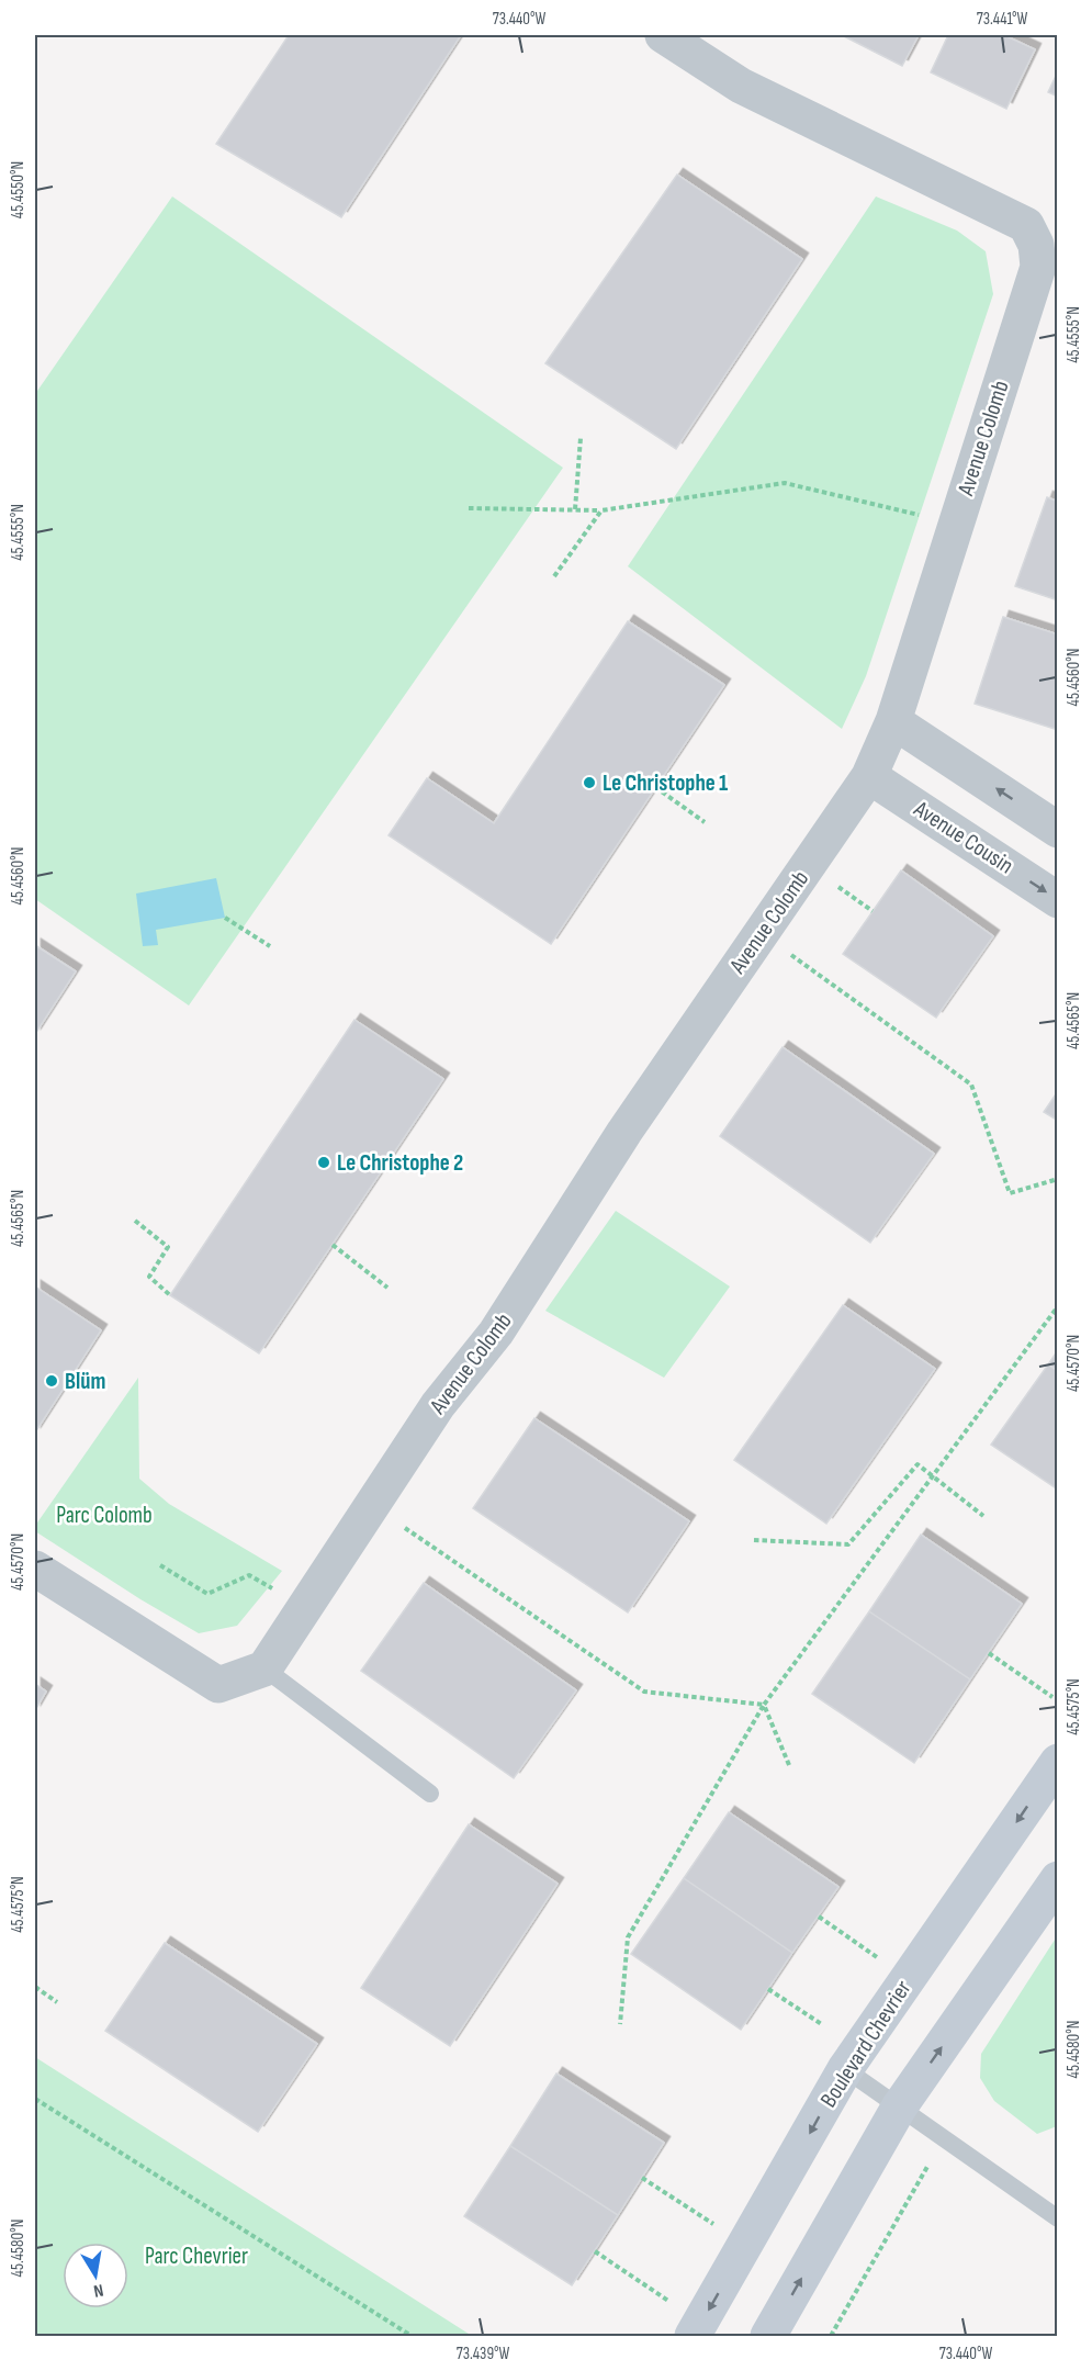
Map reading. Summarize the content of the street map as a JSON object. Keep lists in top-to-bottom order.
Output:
{
  "streets": {
    "street": ["Avenue Colomb", "Avenue Cousin", "Boulevard Chevrier"]
  },
  "crossings": [
    ["Avenue Colomb", "Avenue Cousin"]
  ],
  "parks": ["Parc Colomb", "Parc Chevrier"],
  "places": ["Le Christophe 1", "Le Christophe 2", "Blüm"],
  "north": "bottom",
  "coordinates": [
    "73.440°W",
    "73.441°W",
    "45.4550°N",
    "45.4555°N",
    "45.4560°N",
    "45.4565°N",
    "45.4570°N",
    "45.4575°N",
    "45.4580°N",
    "73.439°W"
  ]
}
